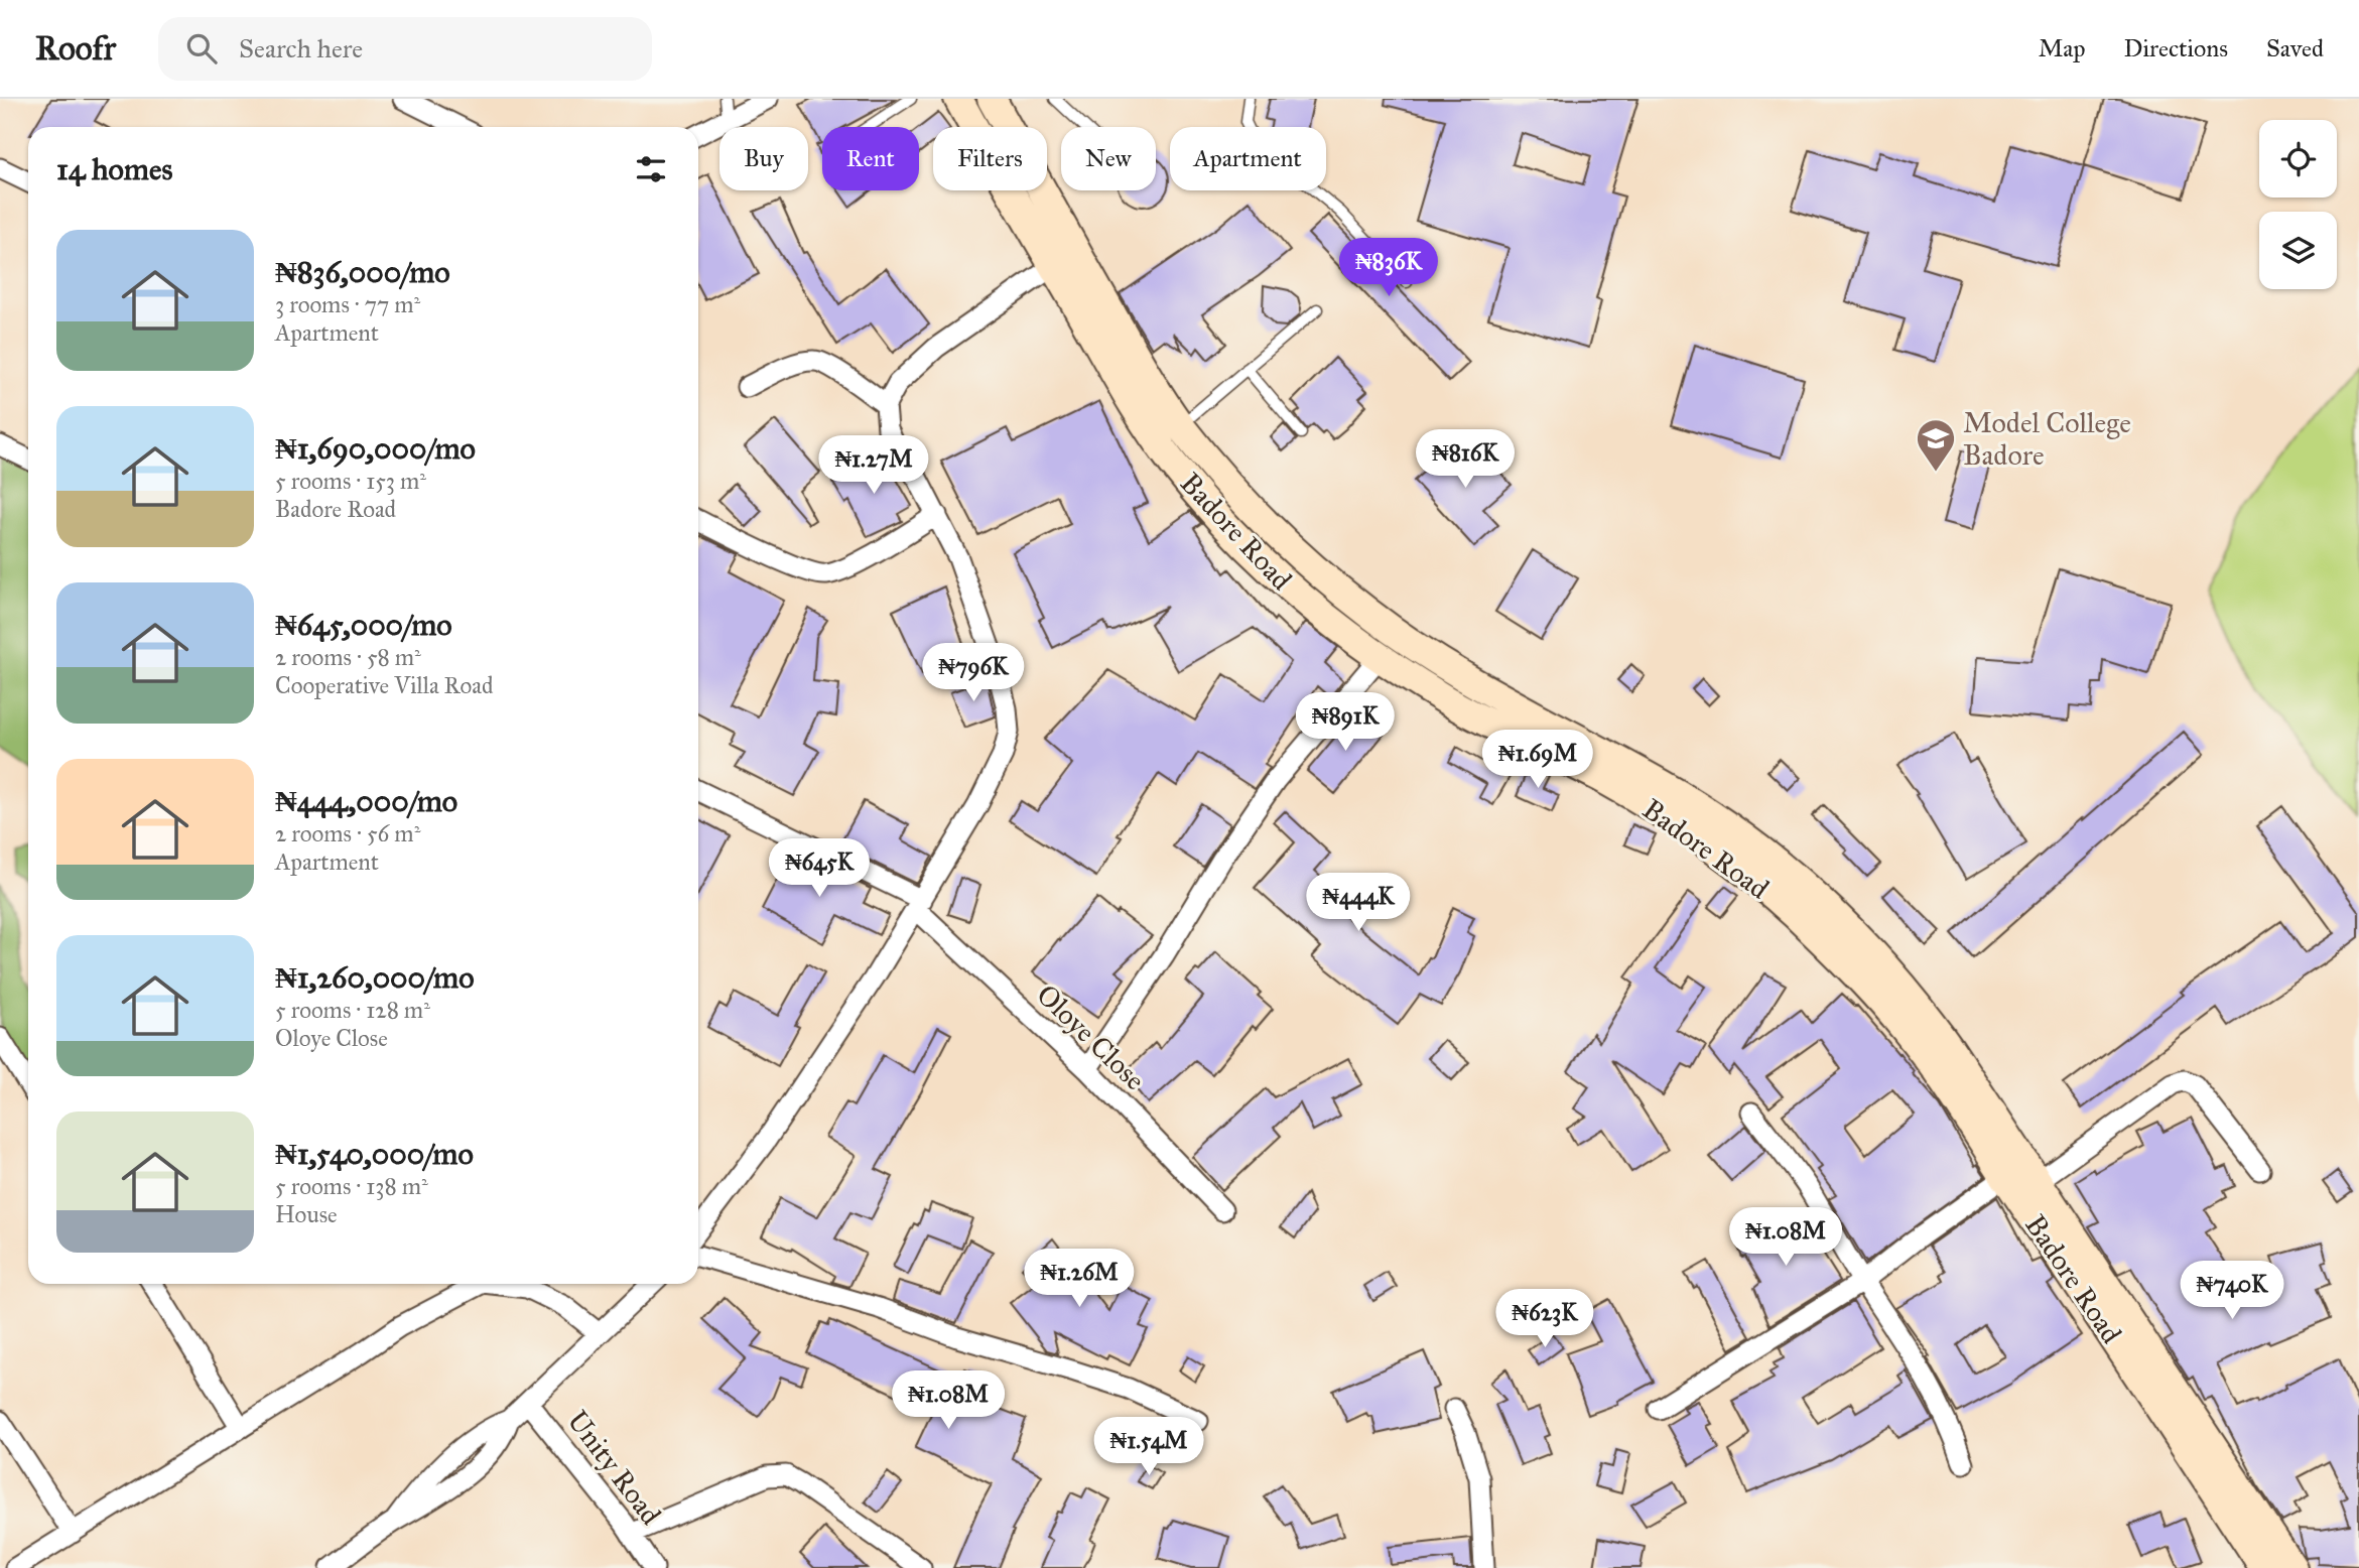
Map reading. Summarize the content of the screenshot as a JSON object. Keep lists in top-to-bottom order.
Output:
{
  "streets": {
    "main road": ["Badore Road"],
    "street": ["Oloye Close", "Unity Road"]
  },
  "places": {
    "school or university": ["Model College Badore"]
  },
  "page": {
    "header": "Roofr",
    "search": "Search here",
    "nav": ["Map", "Directions", "Saved"],
    "chip": [
      "Buy",
      "Rent",
      "Filters",
      "New",
      "Apartment"
    ],
    "heading": "14 homes",
    "list": [
      {
        "name": "₦836,000/mo",
        "note": "3 rooms · 77 m² · Apartment"
      },
      {
        "name": "₦1,690,000/mo",
        "note": "5 rooms · 153 m² · Badore Road"
      },
      {
        "name": "₦645,000/mo",
        "note": "2 rooms · 58 m² · Cooperative Villa Road"
      },
      {
        "name": "₦444,000/mo",
        "note": "2 rooms · 56 m² · Apartment"
      },
      {
        "name": "₦1,260,000/mo",
        "note": "5 rooms · 128 m² · Oloye Close"
      },
      {
        "name": "₦1,540,000/mo",
        "note": "5 rooms · 138 m² · House"
      }
    ],
    "price": [
      "₦836K",
      "₦816K",
      "₦1.27M",
      "₦796K",
      "₦891K",
      "₦1.69M",
      "₦645K",
      "₦444K",
      "₦1.08M",
      "₦1.26M",
      "₦740K",
      "₦623K",
      "₦1.08M",
      "₦1.54M"
    ]
  }
}
